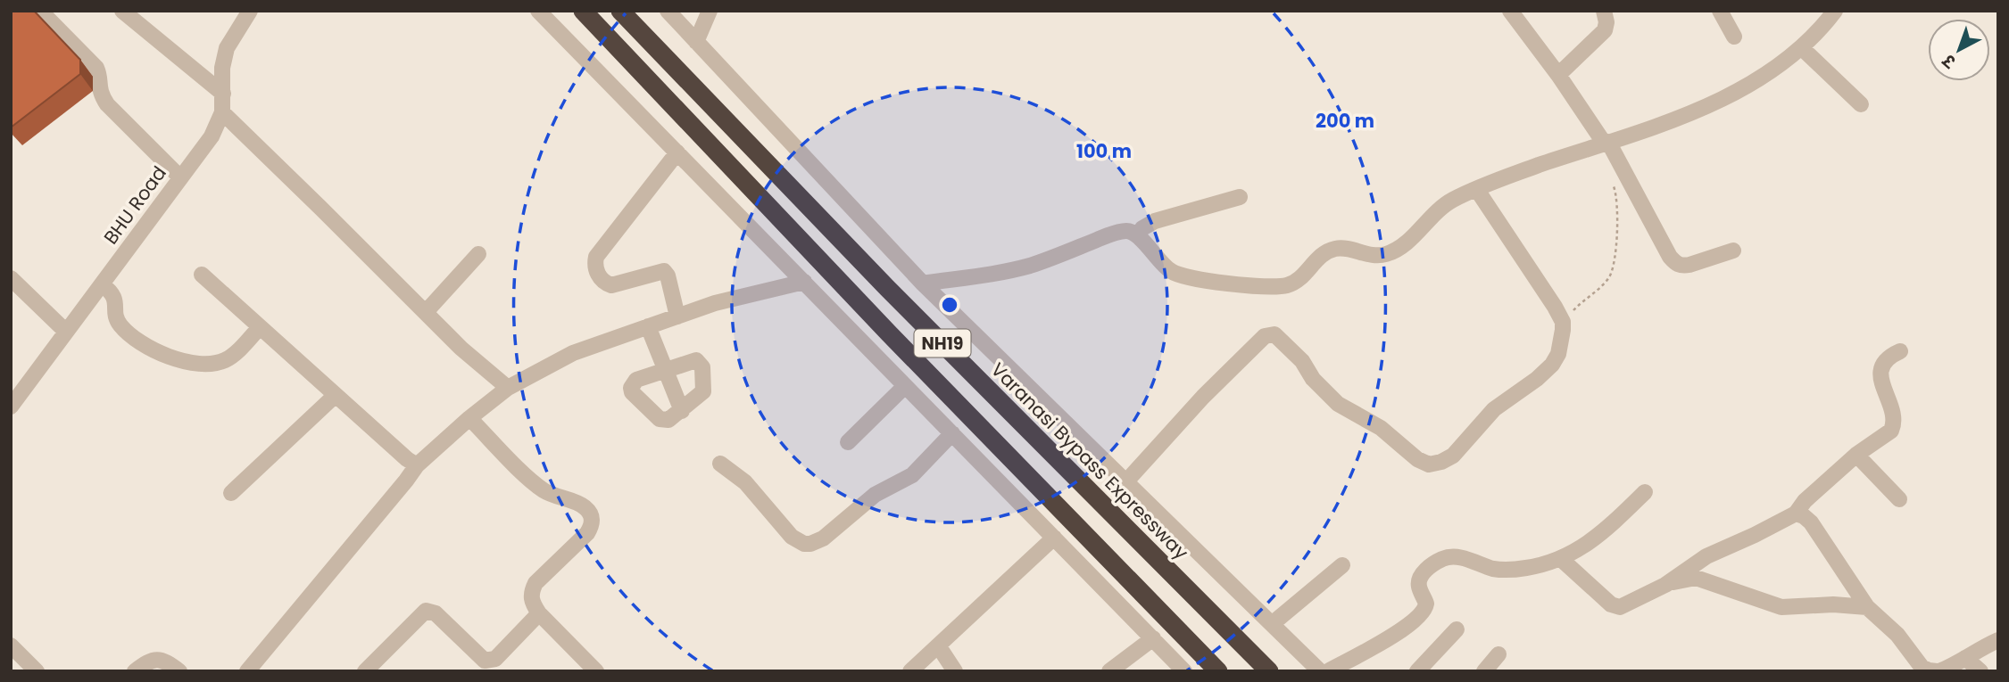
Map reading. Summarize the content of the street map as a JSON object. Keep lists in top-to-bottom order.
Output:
{
  "streets": {
    "highway": ["NH19", "Varanasi Bypass Expressway"],
    "street": ["BHU Road"]
  },
  "north": "bottom left",
  "rings": ["200 m", "100 m"]
}
